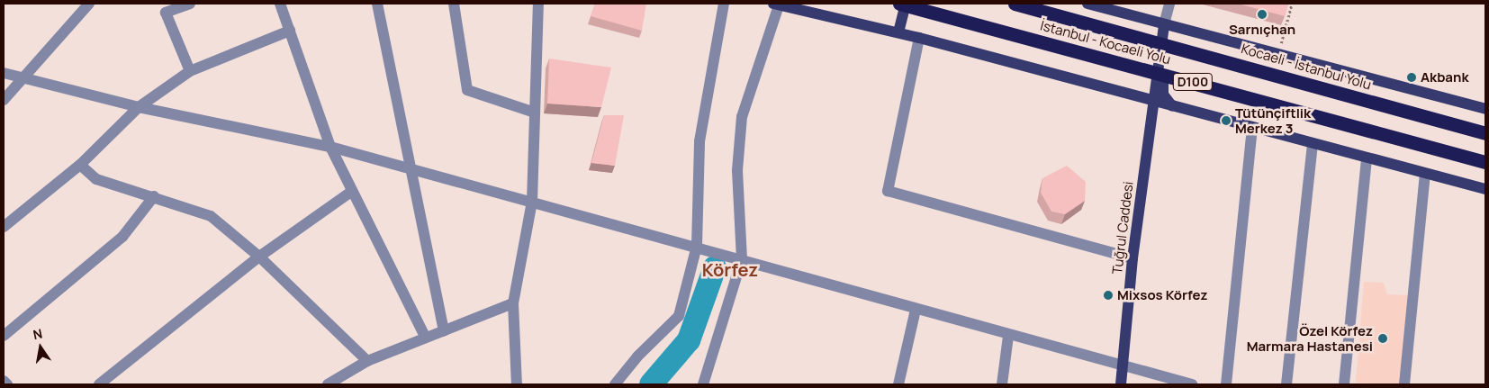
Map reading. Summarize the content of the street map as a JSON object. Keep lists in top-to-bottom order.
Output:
{
  "streets": {
    "highway": ["İstanbul - Kocaeli Yolu", "Kocaeli - İstanbul Yolu", "D100"],
    "main road": ["Tuğrul Caddesi"]
  },
  "districts": ["Körfez"],
  "places": [
    "Sarnıçhan",
    "Akbank",
    "Tütünçiftlik Merkez 3",
    "Mixsos Körfez",
    "Özel Körfez Marmara Hastanesi"
  ],
  "north": "top"
}
